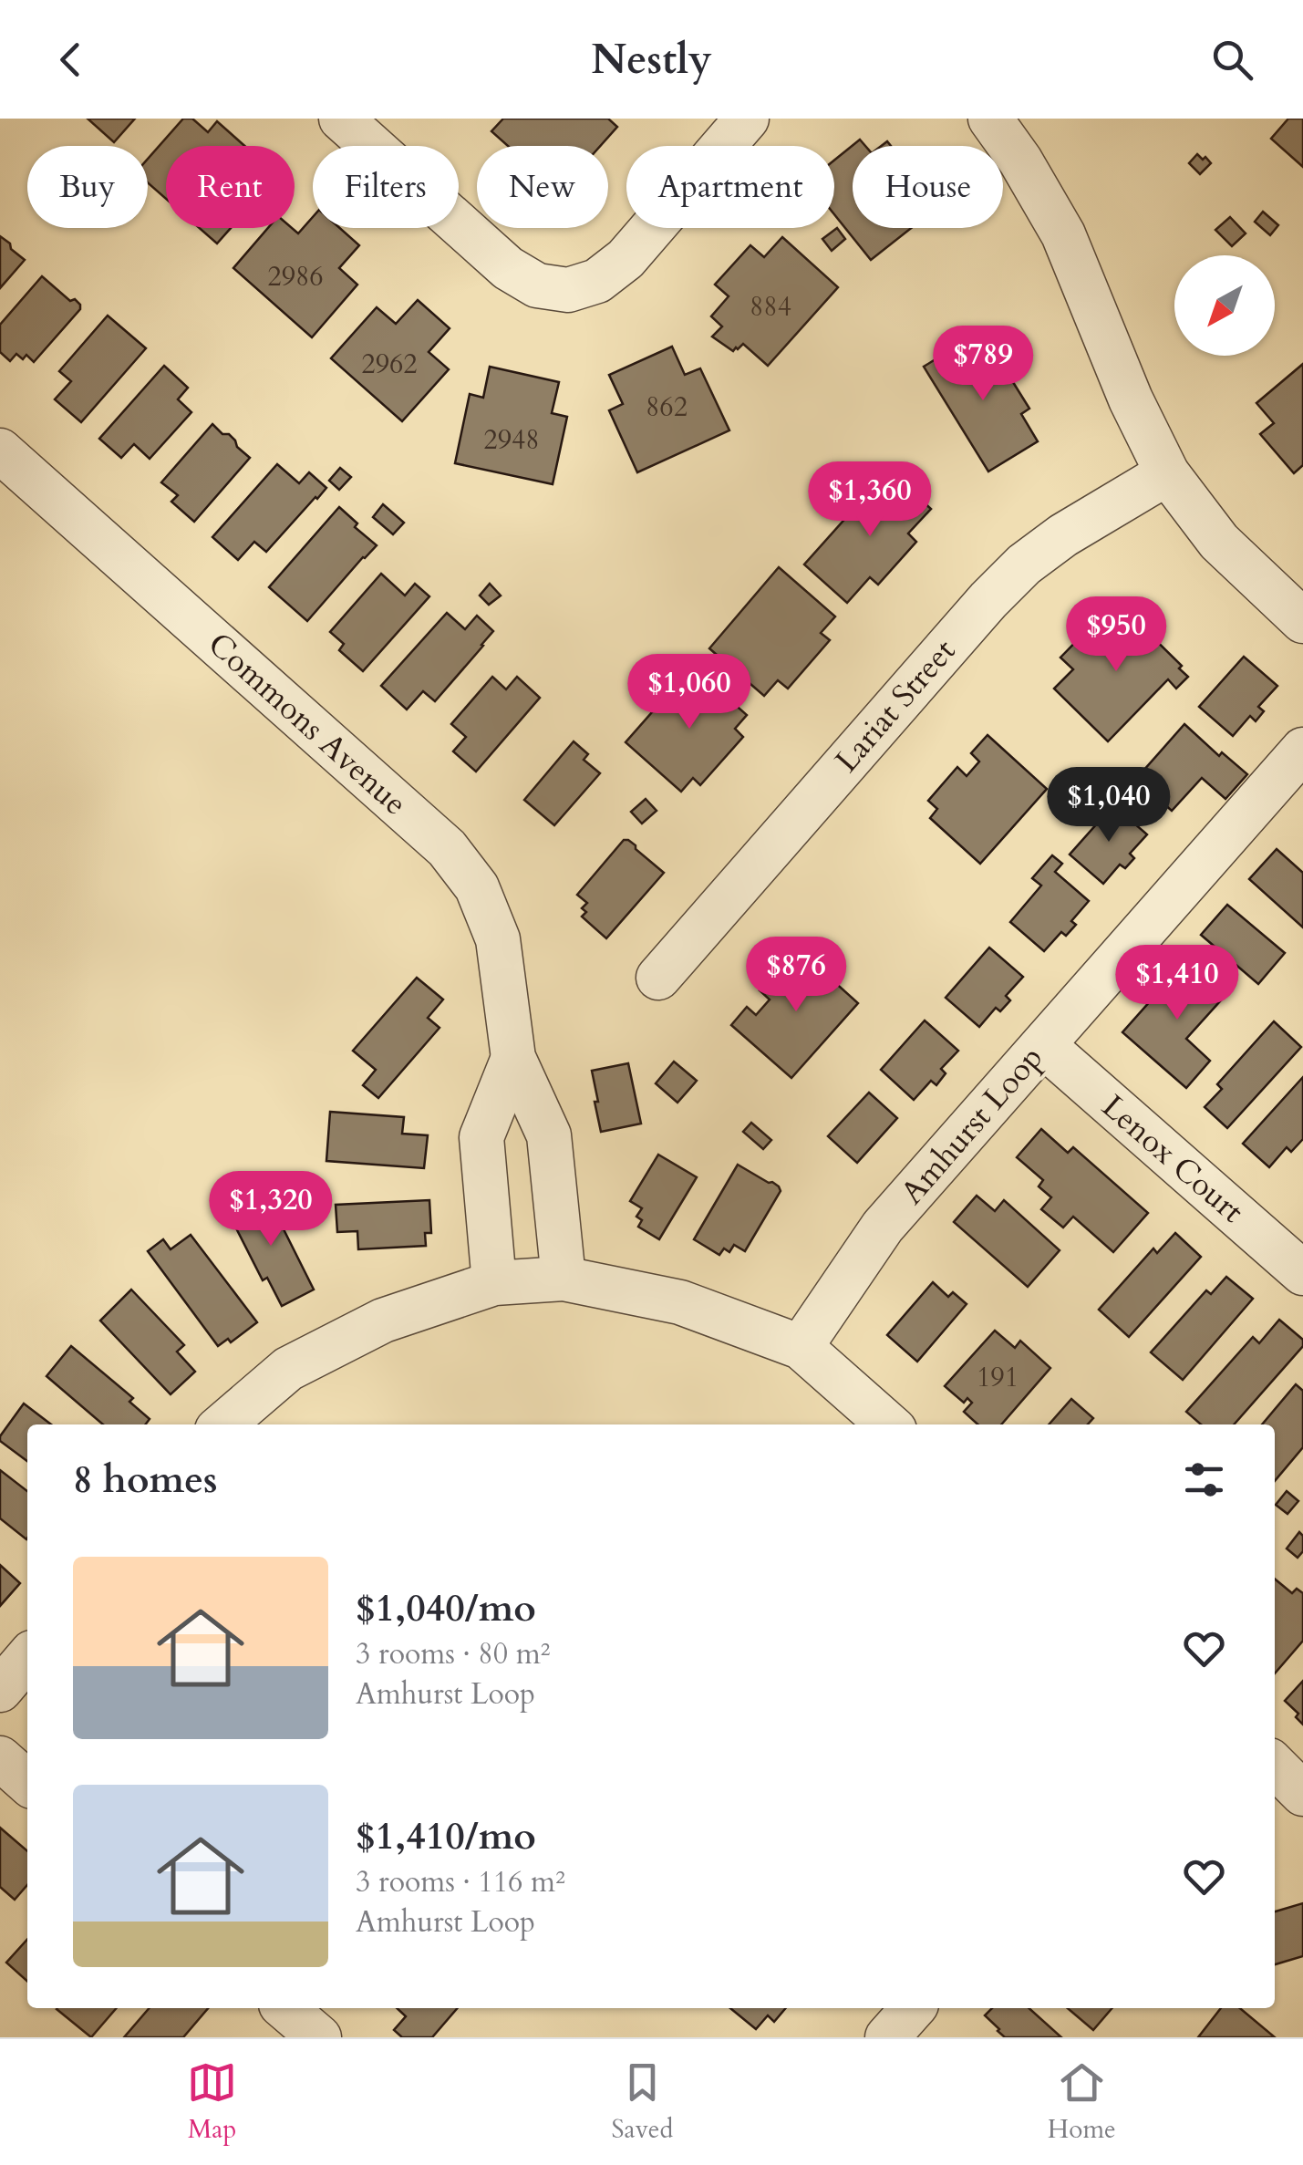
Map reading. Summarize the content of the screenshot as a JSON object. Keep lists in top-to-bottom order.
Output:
{
  "streets": {
    "street": [
      "Lariat Street",
      "Commons Avenue",
      "Amhurst Loop",
      "Lenox Court"
    ]
  },
  "crossings": [
    ["Amhurst Loop", "Lenox Court"]
  ],
  "house_numbers": [
    "2986",
    "884",
    "2962",
    "862",
    "2948",
    "191"
  ],
  "north": "bottom left",
  "page": {
    "header": "Nestly",
    "chip": [
      "Buy",
      "Rent",
      "Filters",
      "New",
      "Apartment",
      "House"
    ],
    "price": [
      "$789",
      "$1,360",
      "$950",
      "$1,060",
      "$1,040",
      "$876",
      "$1,410",
      "$1,320"
    ],
    "heading": "8 homes",
    "list": [
      {
        "name": "$1,040/mo",
        "note": "3 rooms · 80 m² · Amhurst Loop"
      },
      {
        "name": "$1,410/mo",
        "note": "3 rooms · 116 m² · Amhurst Loop"
      }
    ],
    "tabs": ["Map", "Saved", "Home"]
  }
}
